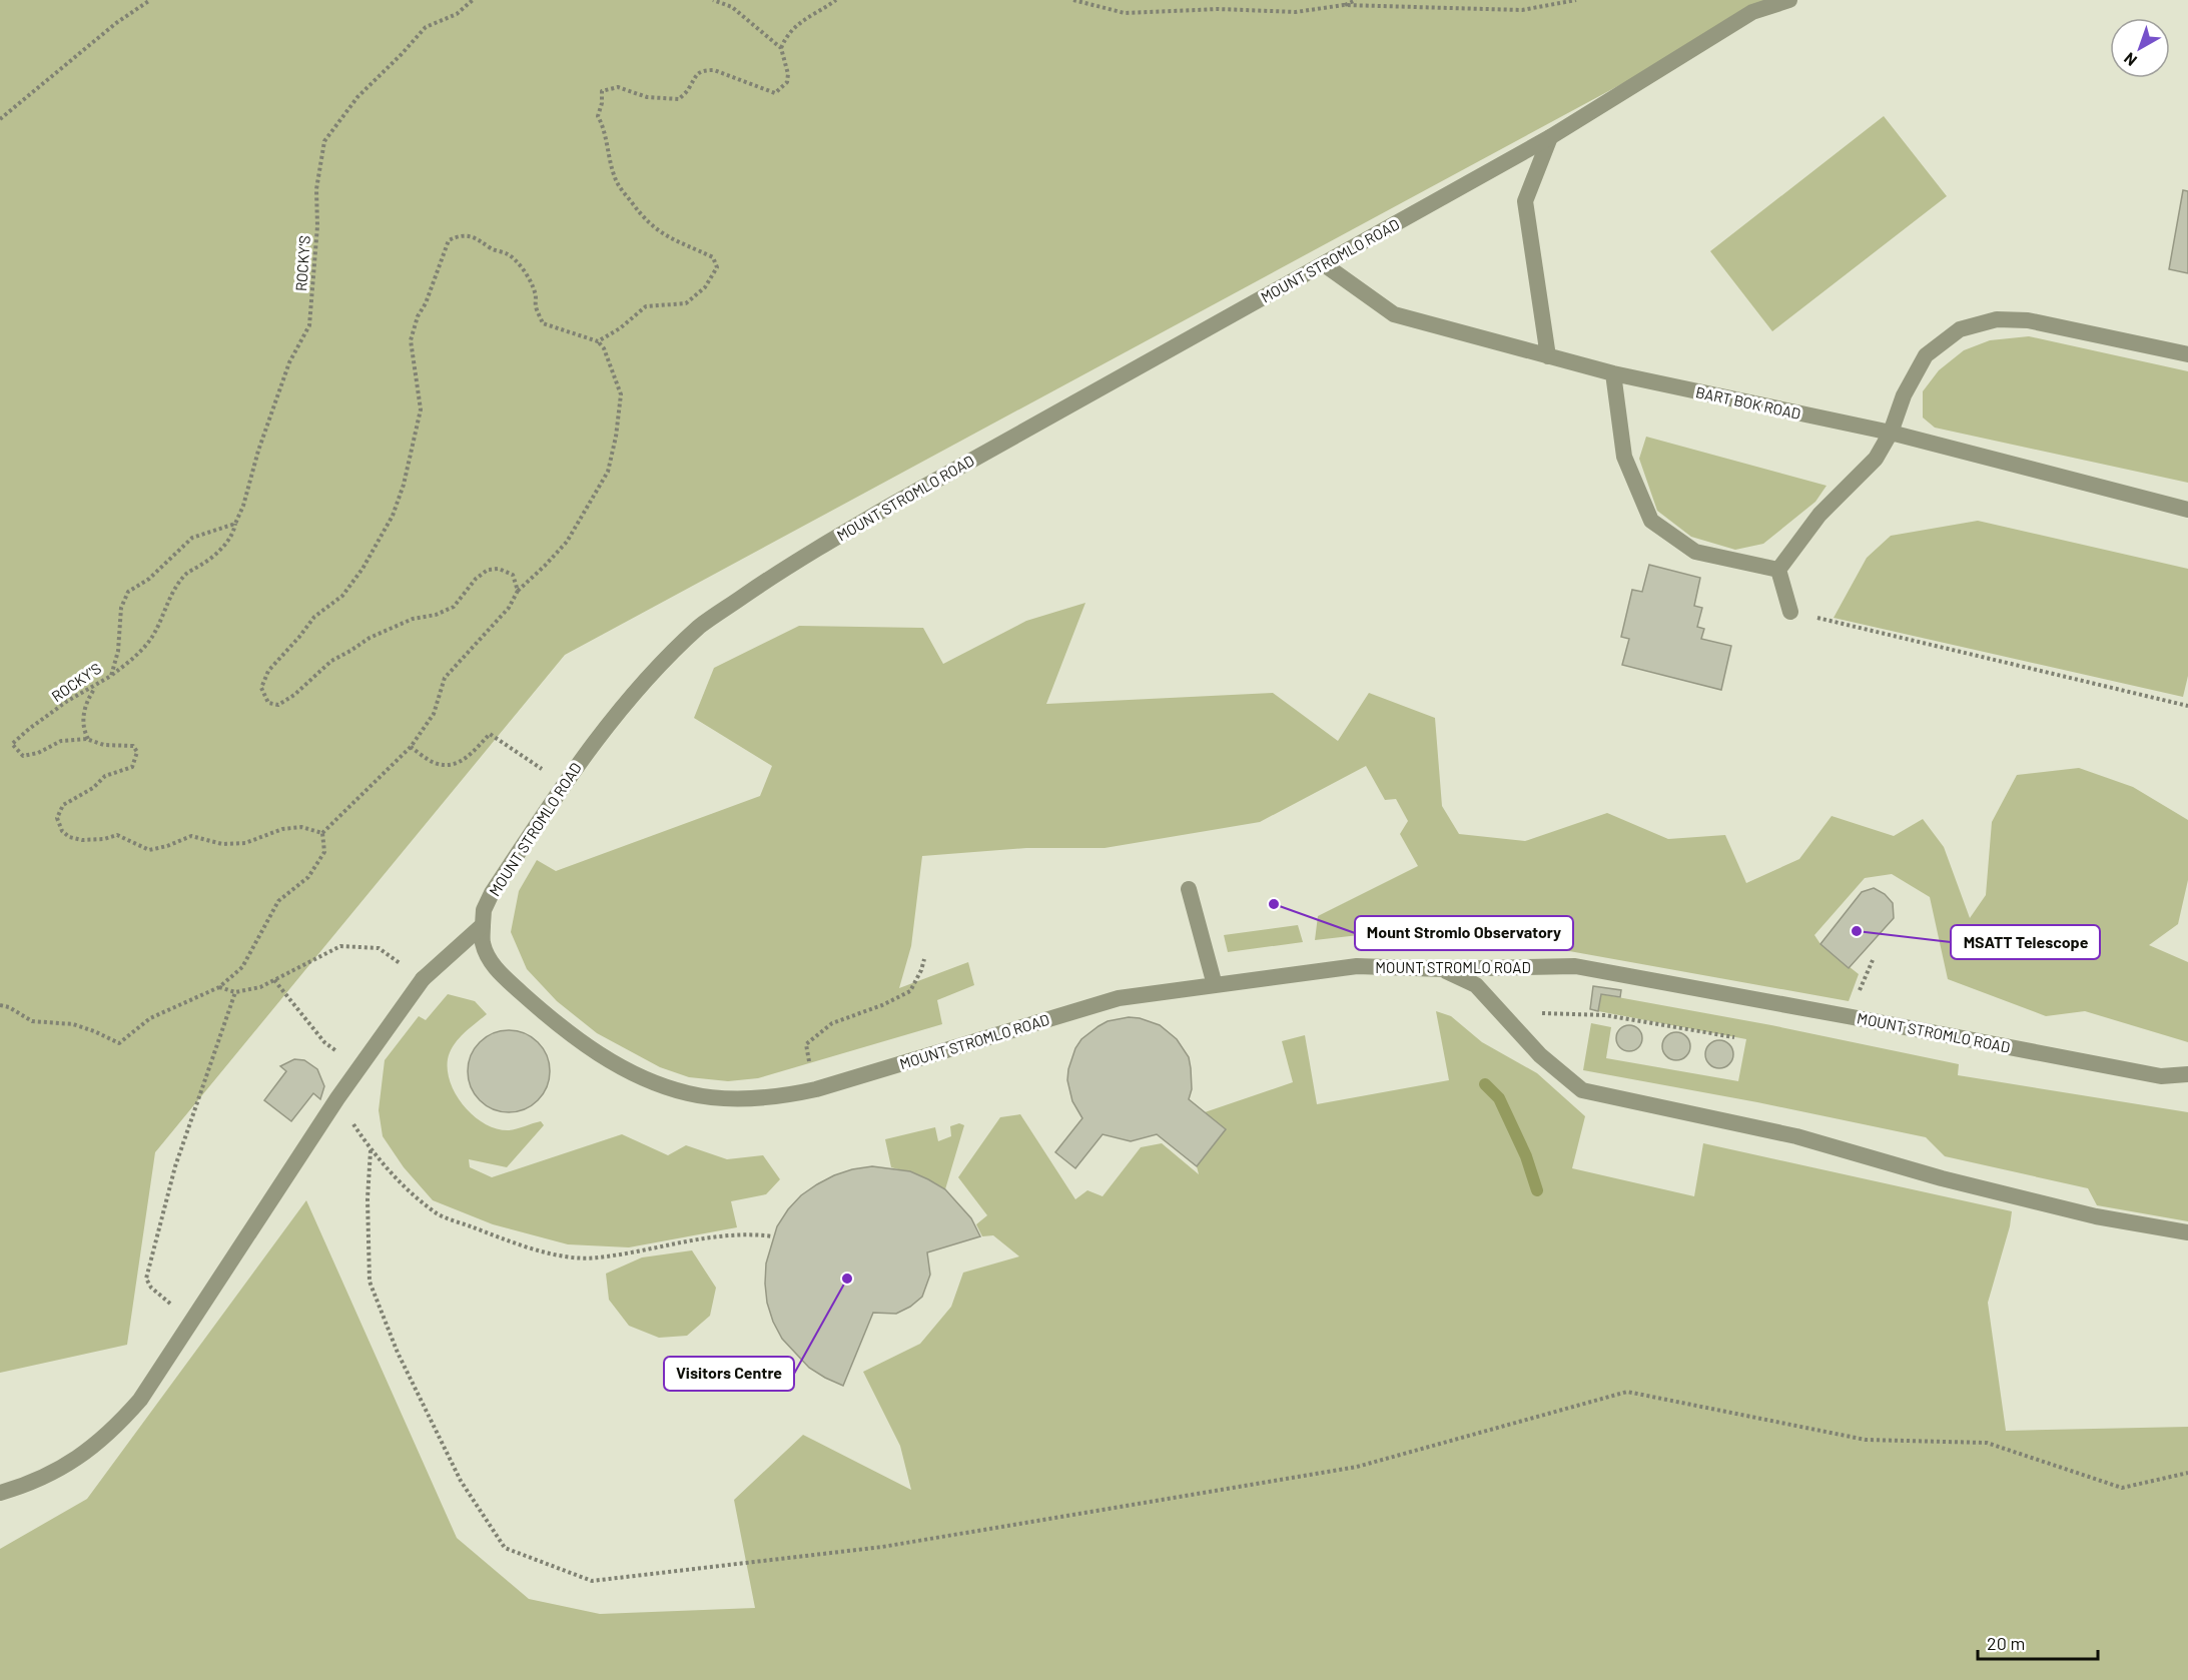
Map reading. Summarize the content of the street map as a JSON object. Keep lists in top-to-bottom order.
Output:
{
  "streets": {
    "street": ["MOUNT STROMLO ROAD", "BART BOK ROAD"],
    "path": ["ROCKY'S"]
  },
  "crossings": [
    ["MOUNT STROMLO ROAD", "BART BOK ROAD"]
  ],
  "places": ["Mount Stromlo Observatory", "MSATT Telescope", "Visitors Centre"],
  "scale_bar": "20 m",
  "north": "bottom left"
}
